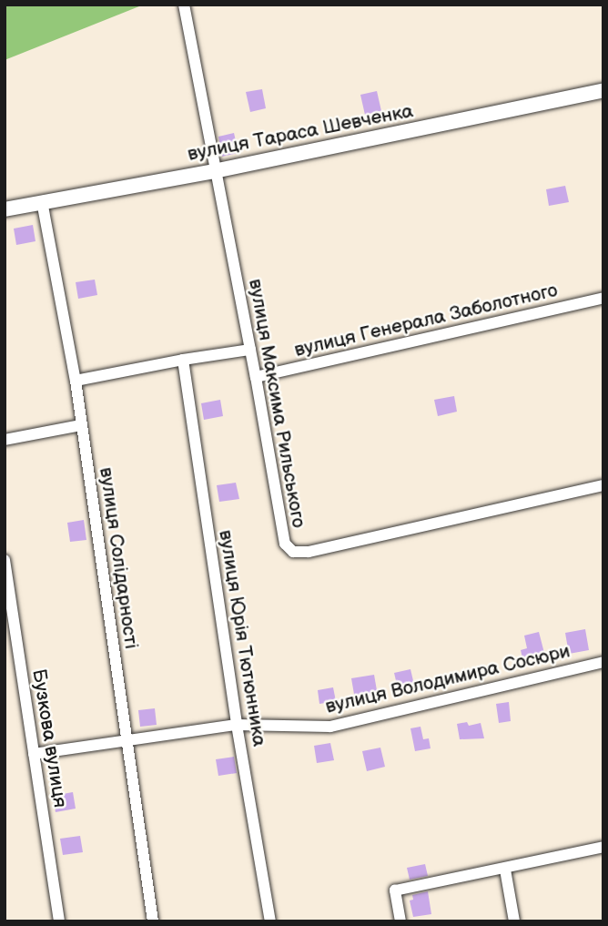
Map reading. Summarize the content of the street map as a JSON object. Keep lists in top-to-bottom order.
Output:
{
  "streets": {
    "street": [
      "вулиця Тараса Шевченка",
      "вулиця Генерала Заболотного",
      "вулиця Максима Рильського",
      "вулиця Солідарності",
      "вулиця Юрія Тютюнника",
      "вулиця Володимира Сосюри",
      "Бузкова вулиця"
    ]
  },
  "crossings": [
    ["вулиця Тараса Шевченка", "вулиця Максима Рильського"],
    ["вулиця Тараса Шевченка", "вулиця Солідарності"],
    ["вулиця Генерала Заболотного", "вулиця Максима Рильського"],
    ["вулиця Солідарності", "вулиця Володимира Сосюри"],
    ["вулиця Юрія Тютюнника", "вулиця Володимира Сосюри"],
    ["вулиця Володимира Сосюри", "Бузкова вулиця"]
  ]
}
